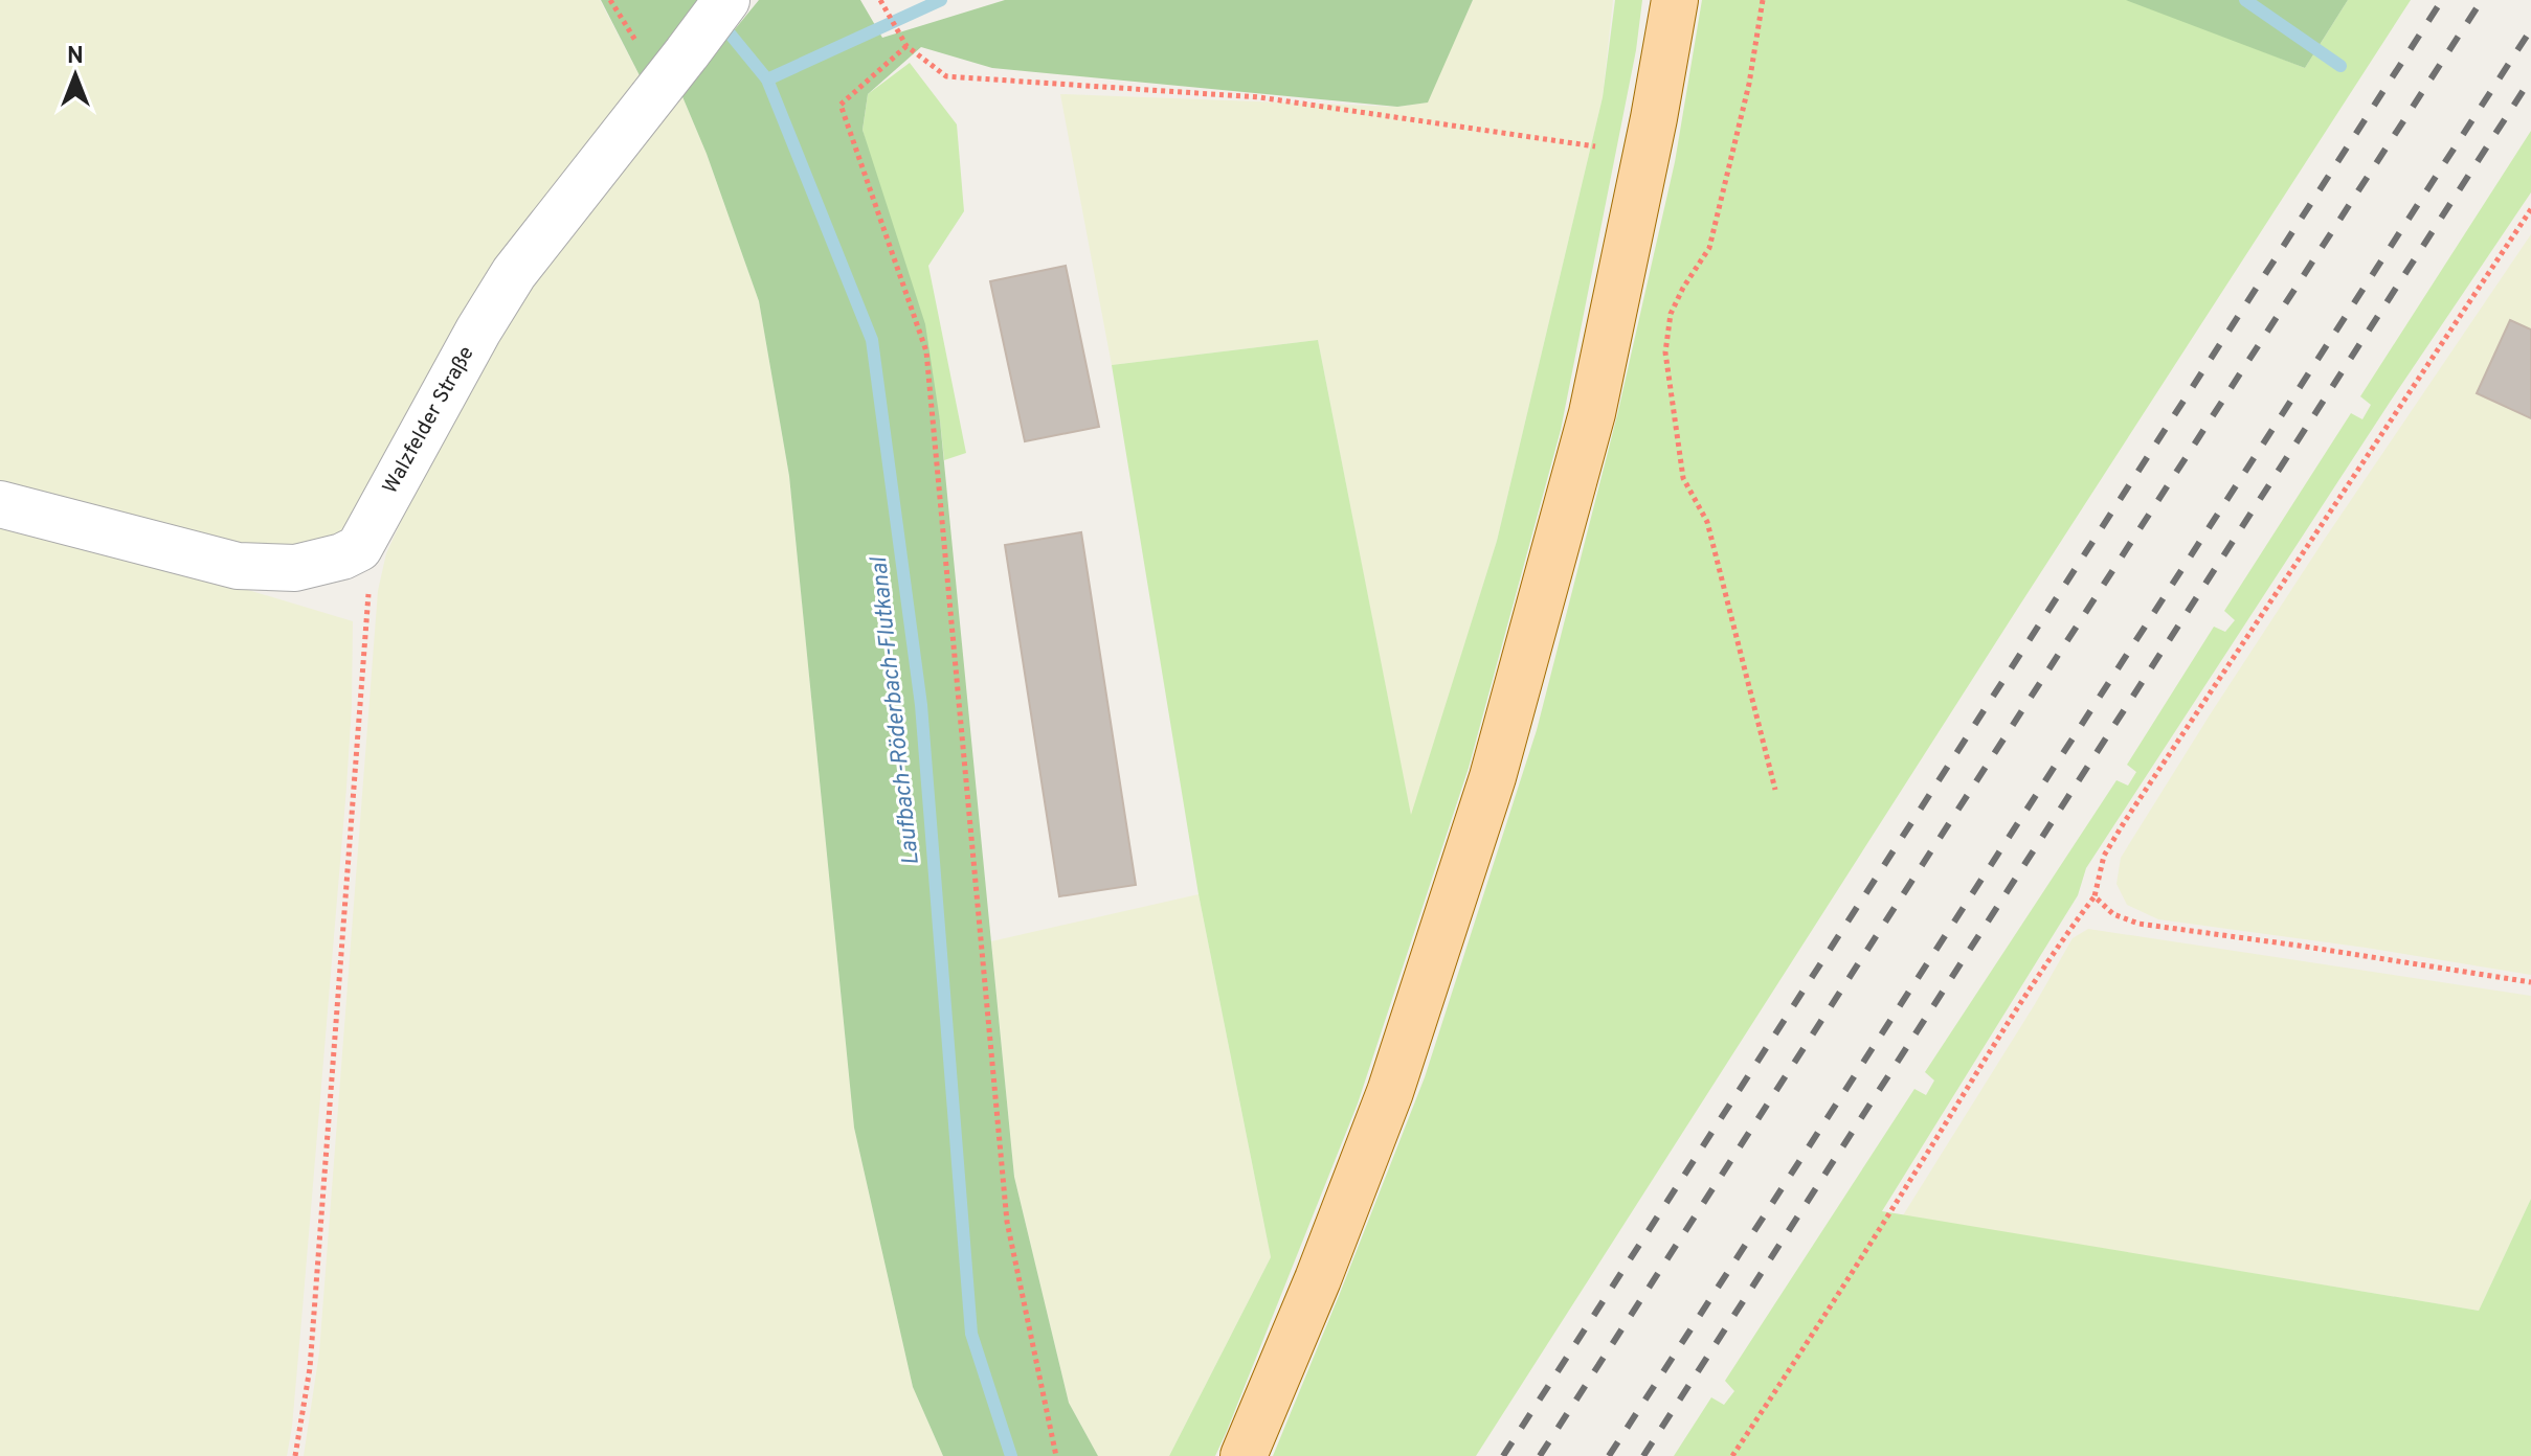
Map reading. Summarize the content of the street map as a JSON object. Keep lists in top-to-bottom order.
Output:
{
  "streets": {
    "street": ["Walzfelder Straße"]
  },
  "water": ["Laufbach-Röderbach-Flutkanal"],
  "north": "top"
}
